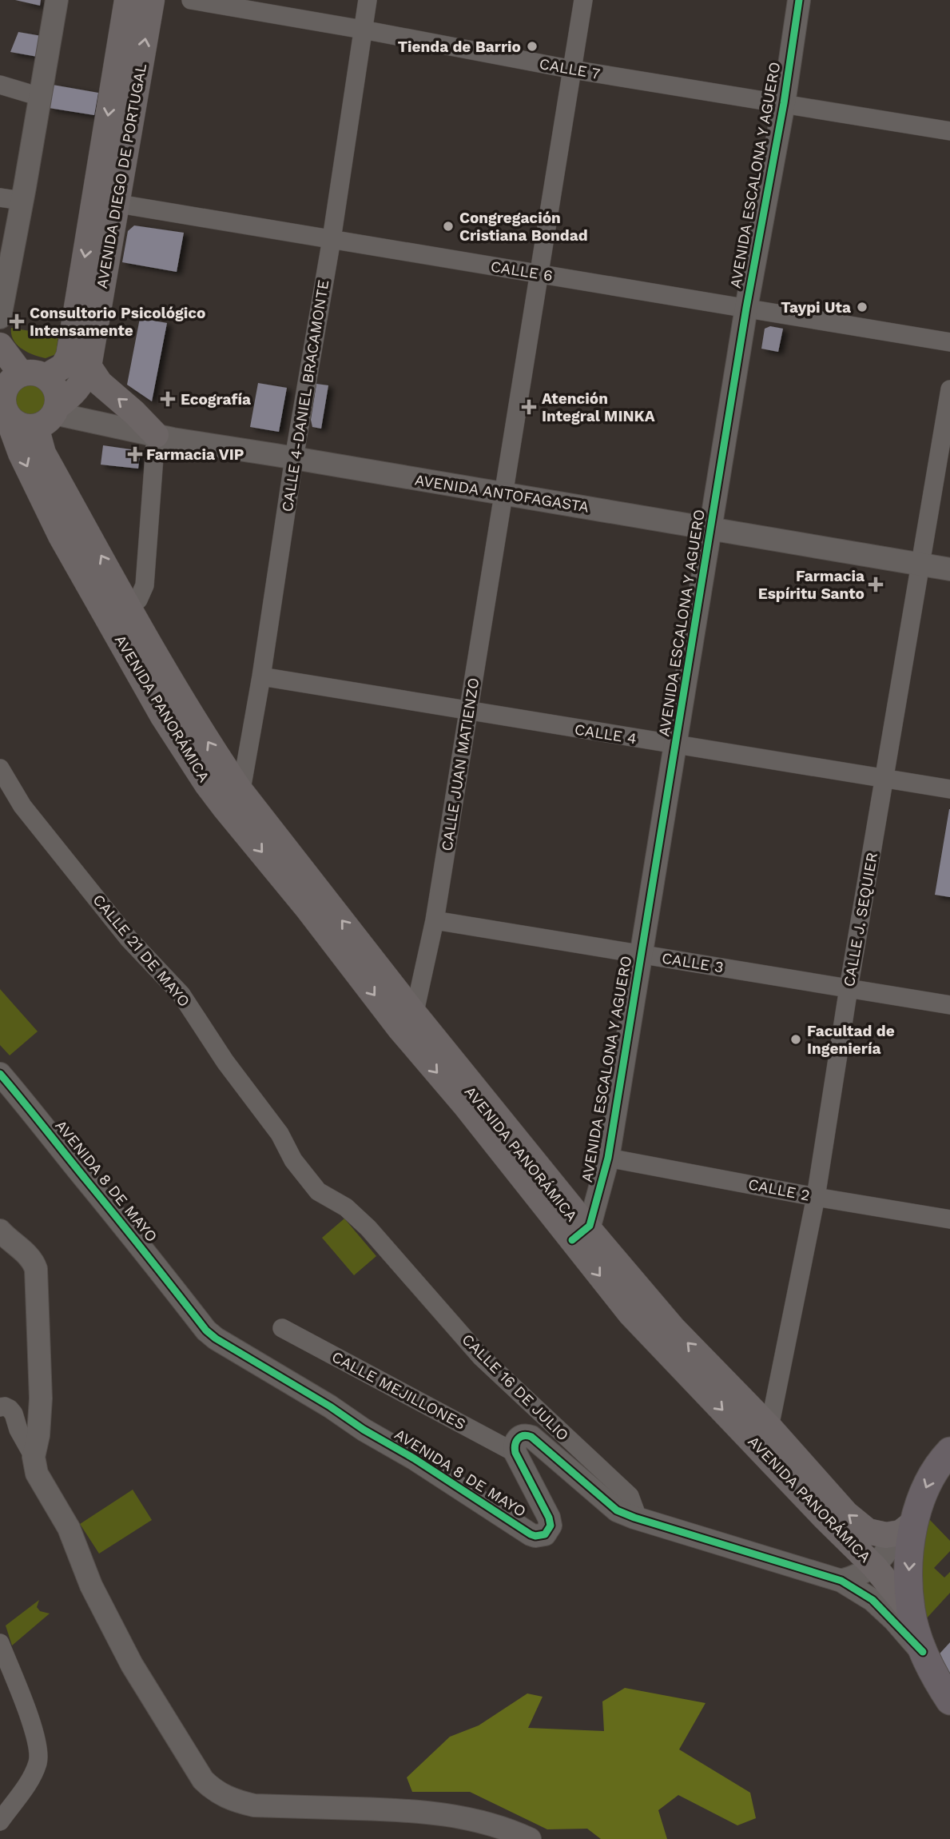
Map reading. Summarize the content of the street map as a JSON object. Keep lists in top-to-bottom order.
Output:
{
  "streets": {
    "main road": ["AVENIDA DIEGO DE PORTUGAL", "AVENIDA PANORÁMICA"],
    "street": [
      "CALLE 7",
      "AVENIDA ESCALONA Y AGUERO",
      "CALLE 6",
      "CALLE 4-DANIEL BRACAMONTE",
      "AVENIDA ANTOFAGASTA",
      "CALLE 4",
      "CALLE JUAN MATIENZO",
      "CALLE J. SEQUIER",
      "CALLE 21 DE MAYO",
      "CALLE 3",
      "AVENIDA 8 DE MAYO",
      "CALLE 2",
      "CALLE 16 DE JULIO",
      "CALLE MEJILLONES"
    ]
  },
  "crossings": [
    ["CALLE 7", "AVENIDA ESCALONA Y AGUERO"],
    ["CALLE 7", "CALLE 4-DANIEL BRACAMONTE"],
    ["CALLE 7", "CALLE JUAN MATIENZO"],
    ["AVENIDA ESCALONA Y AGUERO", "CALLE 6"],
    ["AVENIDA ESCALONA Y AGUERO", "AVENIDA ANTOFAGASTA"],
    ["AVENIDA ESCALONA Y AGUERO", "AVENIDA PANORÁMICA"],
    ["AVENIDA ESCALONA Y AGUERO", "CALLE 4"],
    ["AVENIDA ESCALONA Y AGUERO", "CALLE 3"],
    ["AVENIDA ESCALONA Y AGUERO", "CALLE 2"],
    ["AVENIDA DIEGO DE PORTUGAL", "CALLE 6"],
    ["AVENIDA DIEGO DE PORTUGAL", "AVENIDA ANTOFAGASTA"],
    ["AVENIDA DIEGO DE PORTUGAL", "AVENIDA PANORÁMICA"],
    ["CALLE 6", "CALLE 4-DANIEL BRACAMONTE"],
    ["CALLE 6", "CALLE JUAN MATIENZO"],
    ["CALLE 4-DANIEL BRACAMONTE", "AVENIDA ANTOFAGASTA"],
    ["CALLE 4-DANIEL BRACAMONTE", "AVENIDA PANORÁMICA"],
    ["CALLE 4-DANIEL BRACAMONTE", "CALLE 4"],
    ["AVENIDA ANTOFAGASTA", "AVENIDA PANORÁMICA"],
    ["AVENIDA ANTOFAGASTA", "CALLE JUAN MATIENZO"],
    ["AVENIDA ANTOFAGASTA", "CALLE J. SEQUIER"],
    ["AVENIDA PANORÁMICA", "CALLE JUAN MATIENZO"],
    ["AVENIDA PANORÁMICA", "CALLE J. SEQUIER"],
    ["CALLE 4", "CALLE JUAN MATIENZO"],
    ["CALLE 4", "CALLE J. SEQUIER"],
    ["CALLE JUAN MATIENZO", "CALLE 3"],
    ["CALLE J. SEQUIER", "CALLE 3"],
    ["CALLE J. SEQUIER", "CALLE 2"],
    ["CALLE 21 DE MAYO", "CALLE 16 DE JULIO"],
    ["AVENIDA 8 DE MAYO", "CALLE MEJILLONES"]
  ],
  "places": {
    "other": [
      "Tienda de Barrio",
      "Congregación Cristiana Bondad",
      "Taypi Uta",
      "Facultad de Ingeniería"
    ],
    "health": [
      "Consultorio Psicológico Intensamente",
      "Ecografía",
      "Atención Integral MINKA",
      "Farmacia VIP",
      "Farmacia Espíritu Santo"
    ]
  }
}
